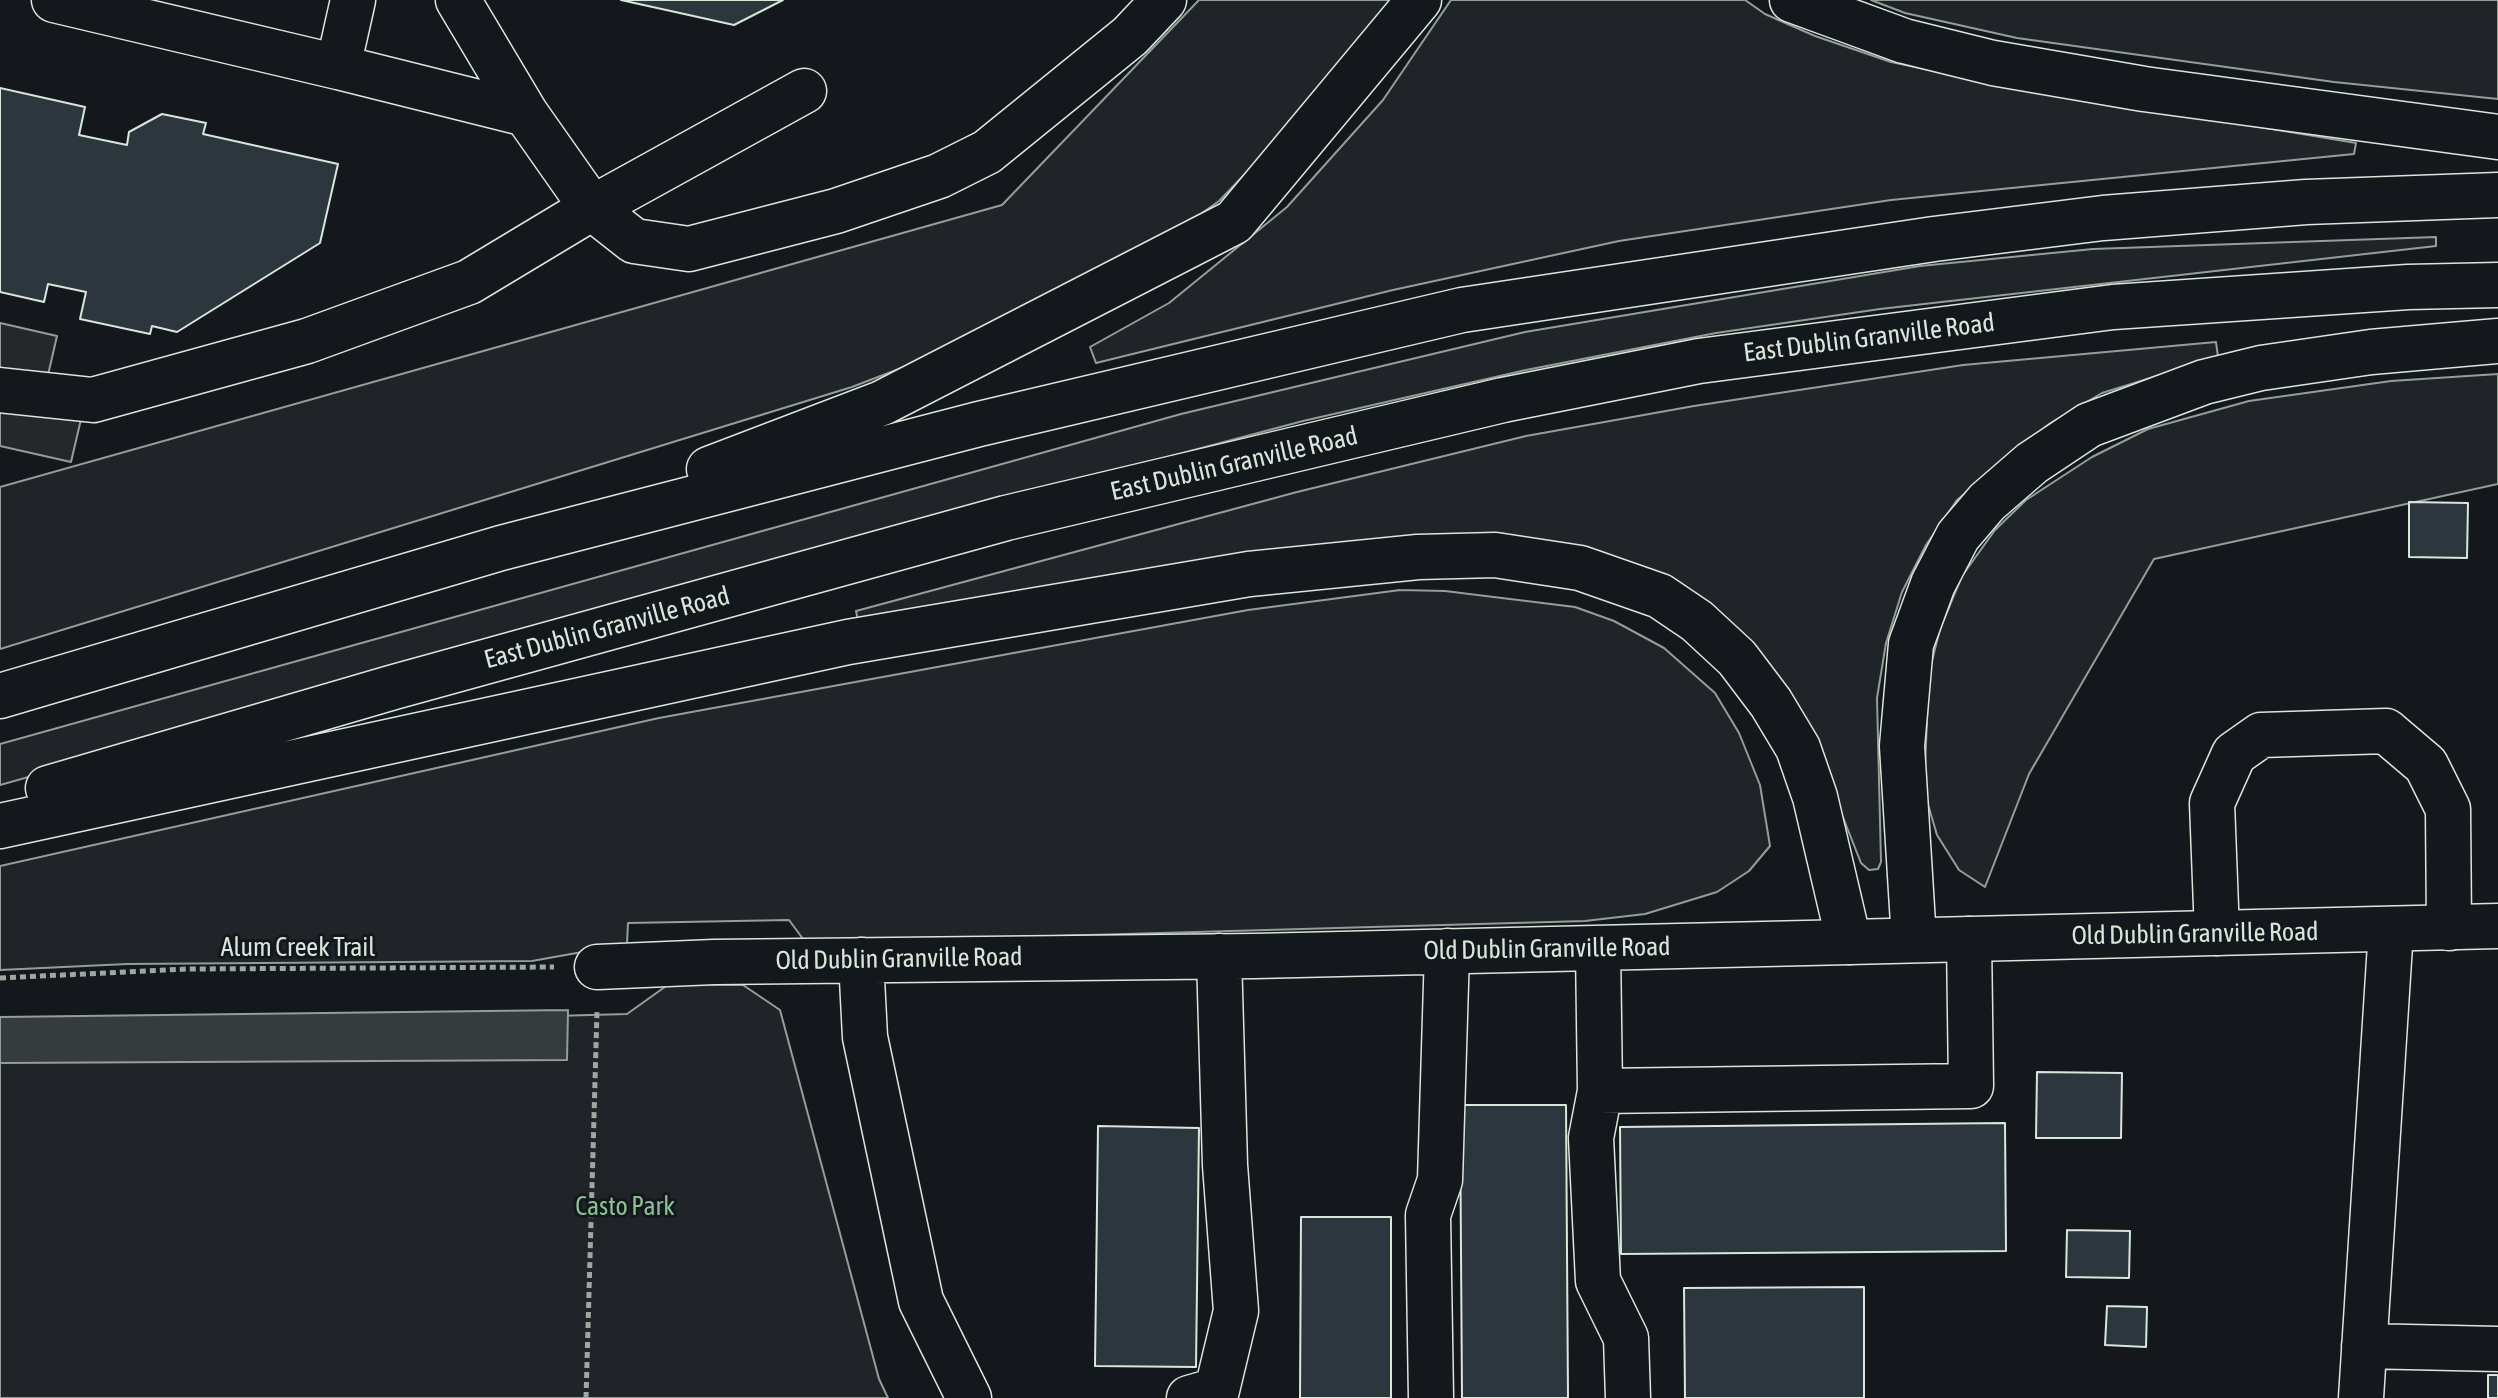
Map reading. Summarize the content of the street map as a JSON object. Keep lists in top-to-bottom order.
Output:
{
  "streets": {
    "main road": ["East Dublin Granville Road", "Old Dublin Granville Road"],
    "path": ["Alum Creek Trail"]
  },
  "crossings": [
    ["Old Dublin Granville Road", "Alum Creek Trail"]
  ],
  "parks": ["Casto Park"]
}
